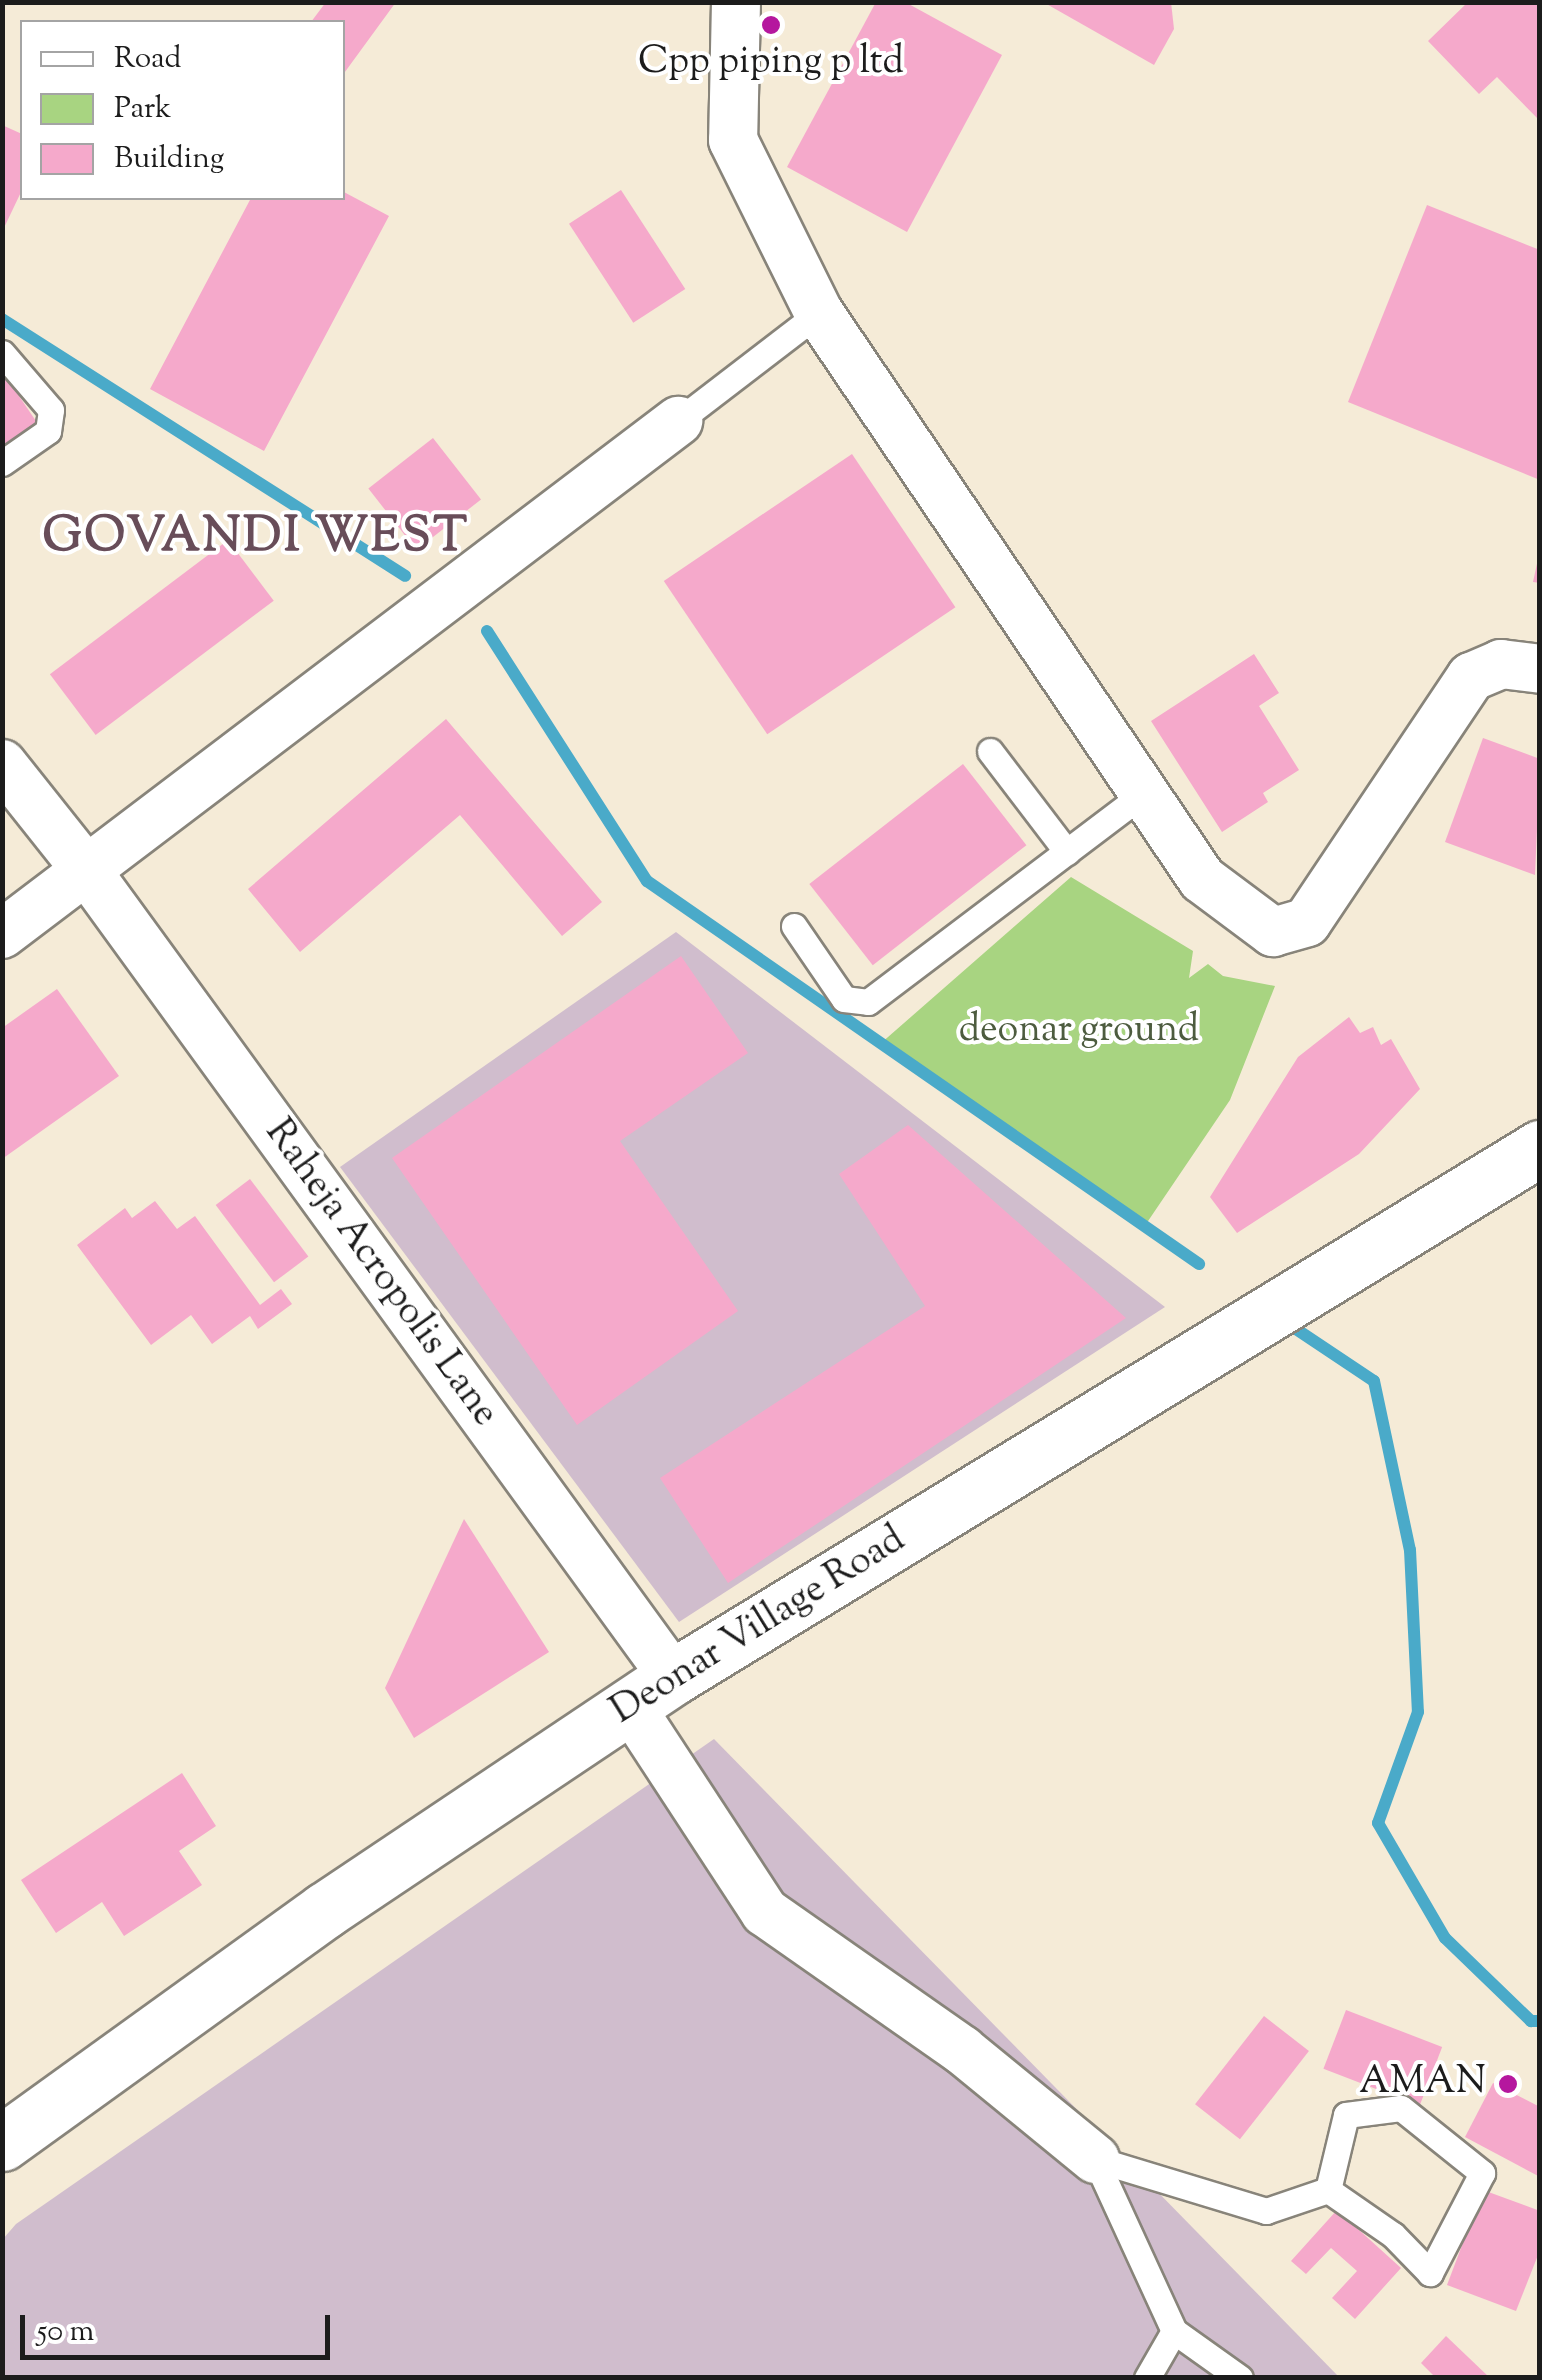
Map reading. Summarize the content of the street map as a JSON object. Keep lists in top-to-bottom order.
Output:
{
  "streets": {
    "main road": ["Deonar Village Road"],
    "street": ["Raheja Acropolis Lane"]
  },
  "crossings": [
    ["Raheja Acropolis Lane", "Deonar Village Road"]
  ],
  "districts": ["GOVANDI WEST"],
  "parks": ["deonar ground"],
  "places": ["Cpp piping p ltd", "AMAN"],
  "legend": ["Road", "Park", "Building"],
  "scale_bar": "50 m"
}
